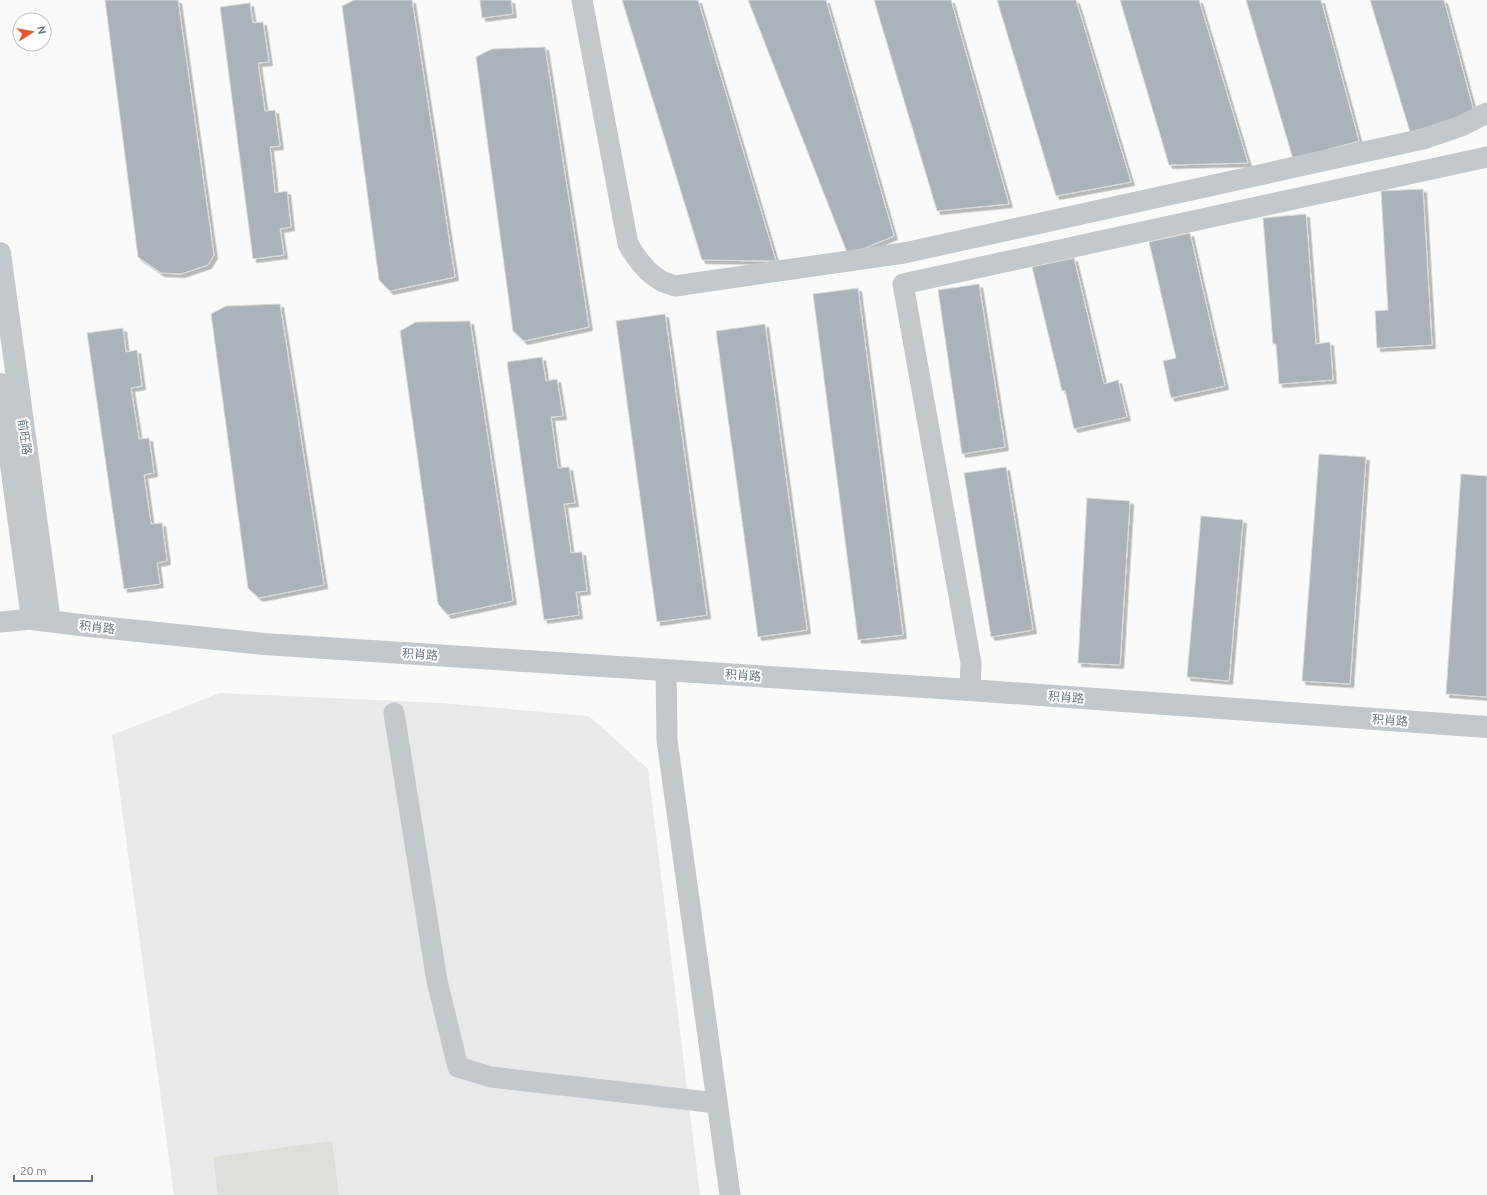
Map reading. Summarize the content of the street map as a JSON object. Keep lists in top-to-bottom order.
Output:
{
  "streets": {
    "street": ["前旺路", "积肖路"]
  },
  "crossings": [
    ["前旺路", "积肖路"]
  ],
  "scale_bar": "20 m",
  "north": "right"
}
